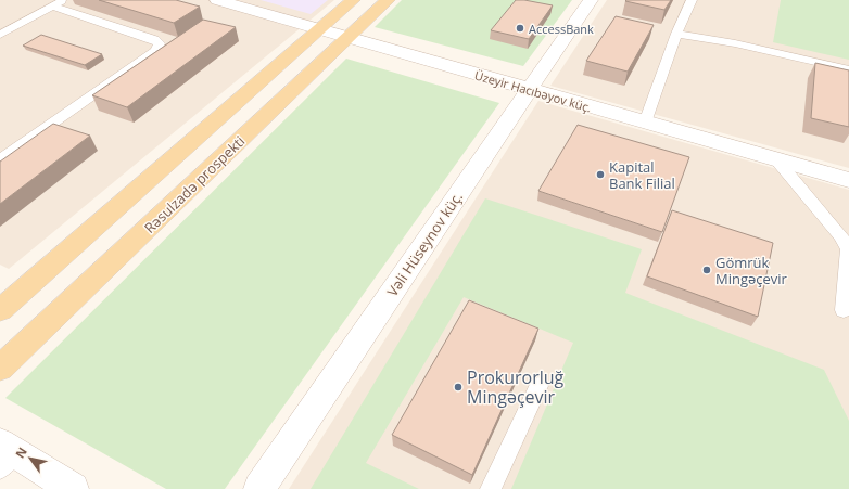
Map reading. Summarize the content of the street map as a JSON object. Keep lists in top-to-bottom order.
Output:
{
  "streets": {
    "main road": ["Rəsulzadə prospekti"],
    "street": ["Üzeyir Hacıbəyov küç.", "Vəli Hüseynov küç."]
  },
  "crossings": [
    ["Üzeyir Hacıbəyov küç.", "Rəsulzadə prospekti"],
    ["Üzeyir Hacıbəyov küç.", "Vəli Hüseynov küç."]
  ],
  "places": [
    "AccessBank",
    "Kapital Bank Filial",
    "Gömrük Mingəçevir",
    "Prokurorluğ Mingəçevir"
  ],
  "north": "top left"
}
